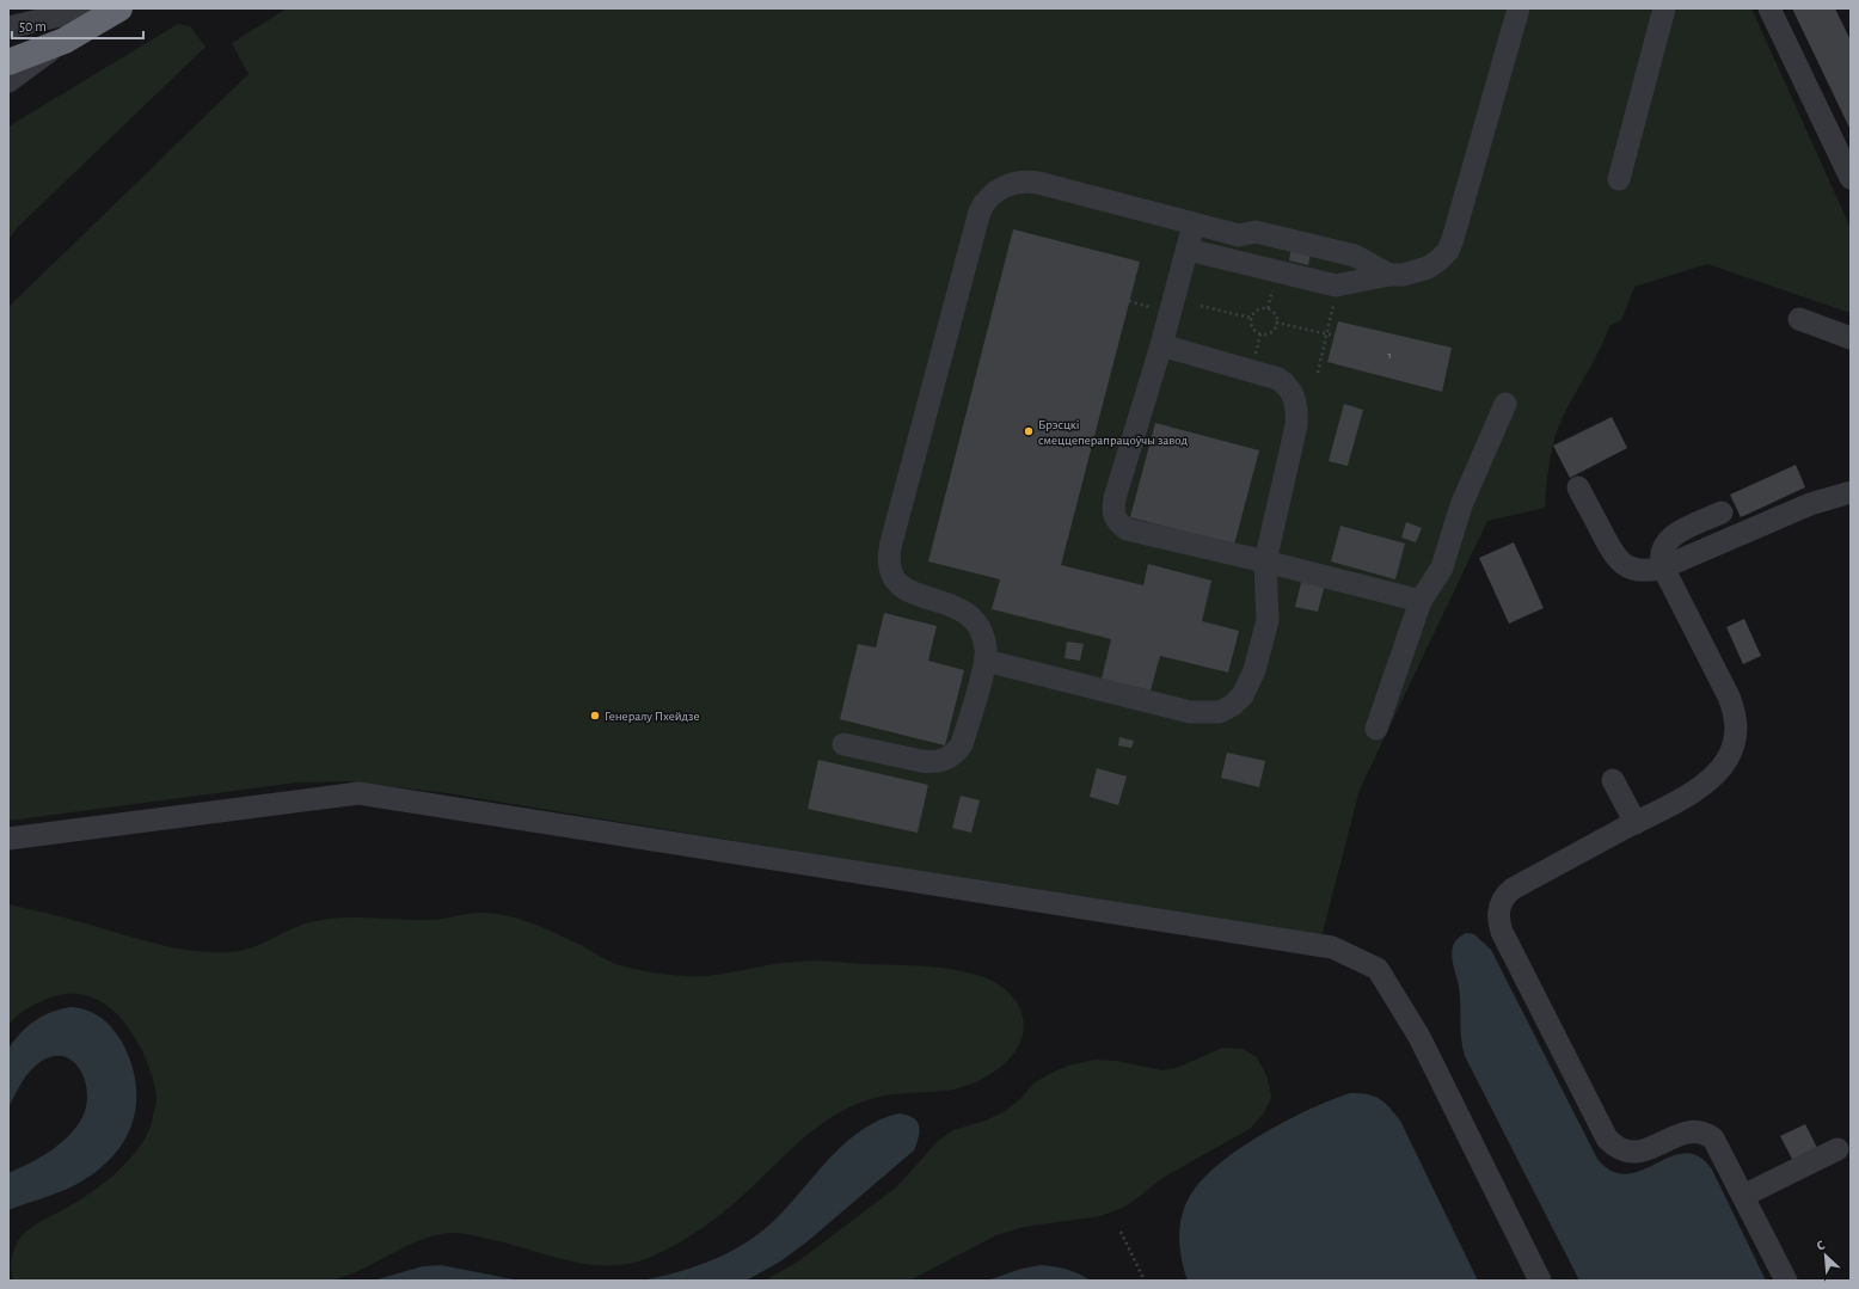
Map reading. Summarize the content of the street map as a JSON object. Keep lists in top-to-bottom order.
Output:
{
  "places": ["Брэсцкі смеццеперапрацоўчы завод", "Генералу Пхейдзе"],
  "house_numbers": ["1"],
  "scale_bar": "50 m",
  "north": "top left"
}
